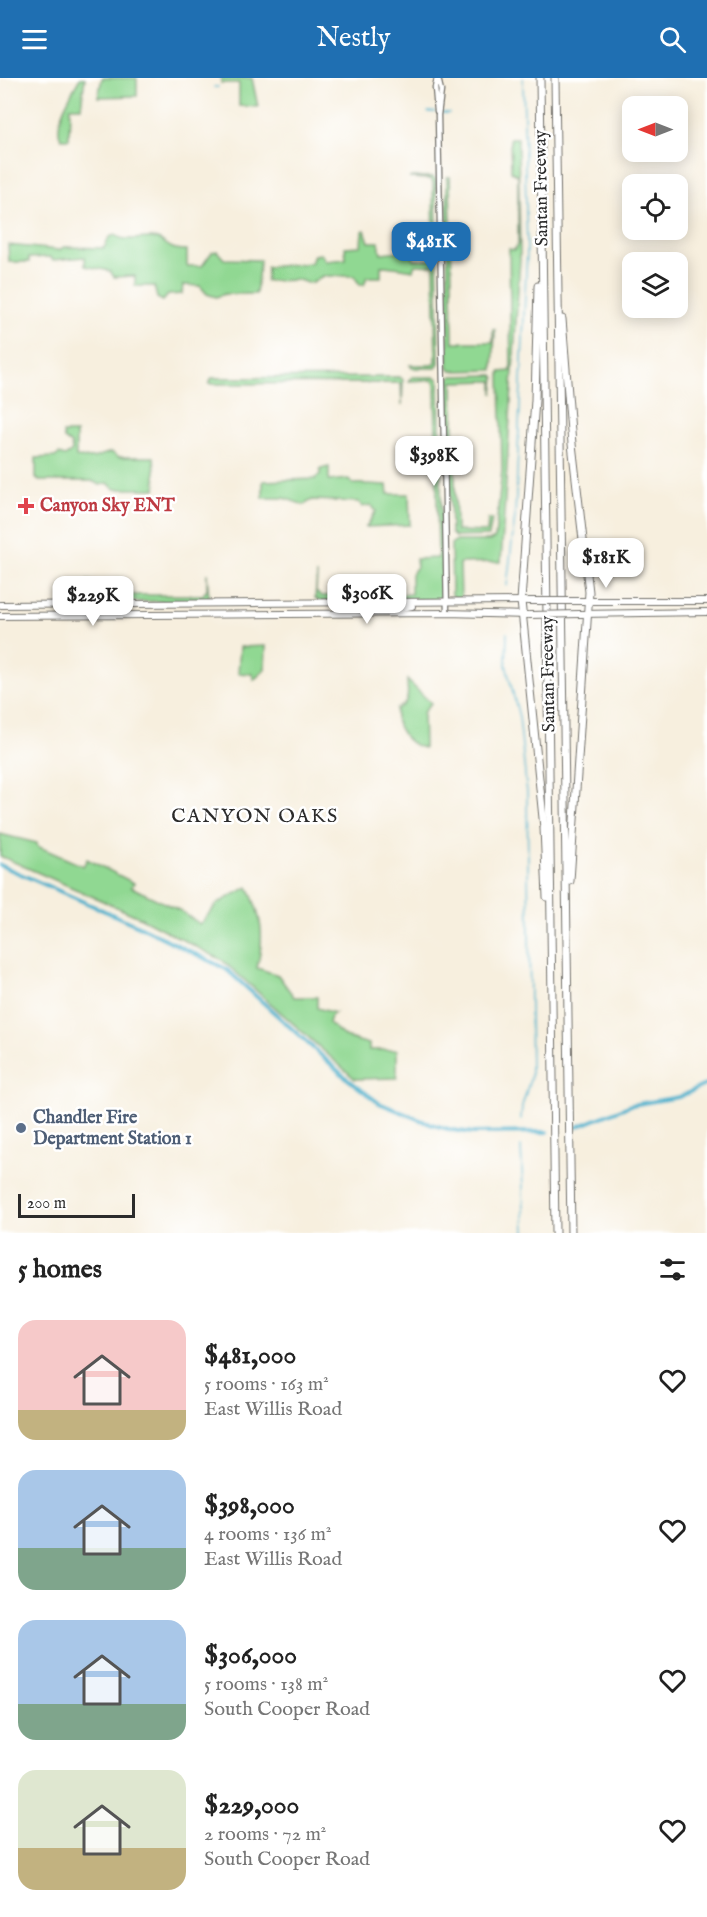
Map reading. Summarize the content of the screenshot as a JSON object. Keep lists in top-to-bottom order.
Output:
{
  "streets": {
    "highway": ["Santan Freeway"]
  },
  "districts": ["CANYON OAKS"],
  "places": {
    "health": ["Canyon Sky ENT"],
    "other": ["Chandler Fire Department Station 1"]
  },
  "scale_bar": "200 m",
  "north": "left",
  "page": {
    "header": "Nestly",
    "price": [
      "$481K",
      "$398K",
      "$181K",
      "$306K",
      "$229K"
    ],
    "scale": "200 m",
    "heading": "5 homes",
    "list": [
      {
        "name": "$481,000",
        "note": "5 rooms · 163 m² · East Willis Road"
      },
      {
        "name": "$398,000",
        "note": "4 rooms · 136 m² · East Willis Road"
      },
      {
        "name": "$306,000",
        "note": "5 rooms · 138 m² · South Cooper Road"
      },
      {
        "name": "$229,000",
        "note": "2 rooms · 72 m² · South Cooper Road"
      }
    ]
  }
}
